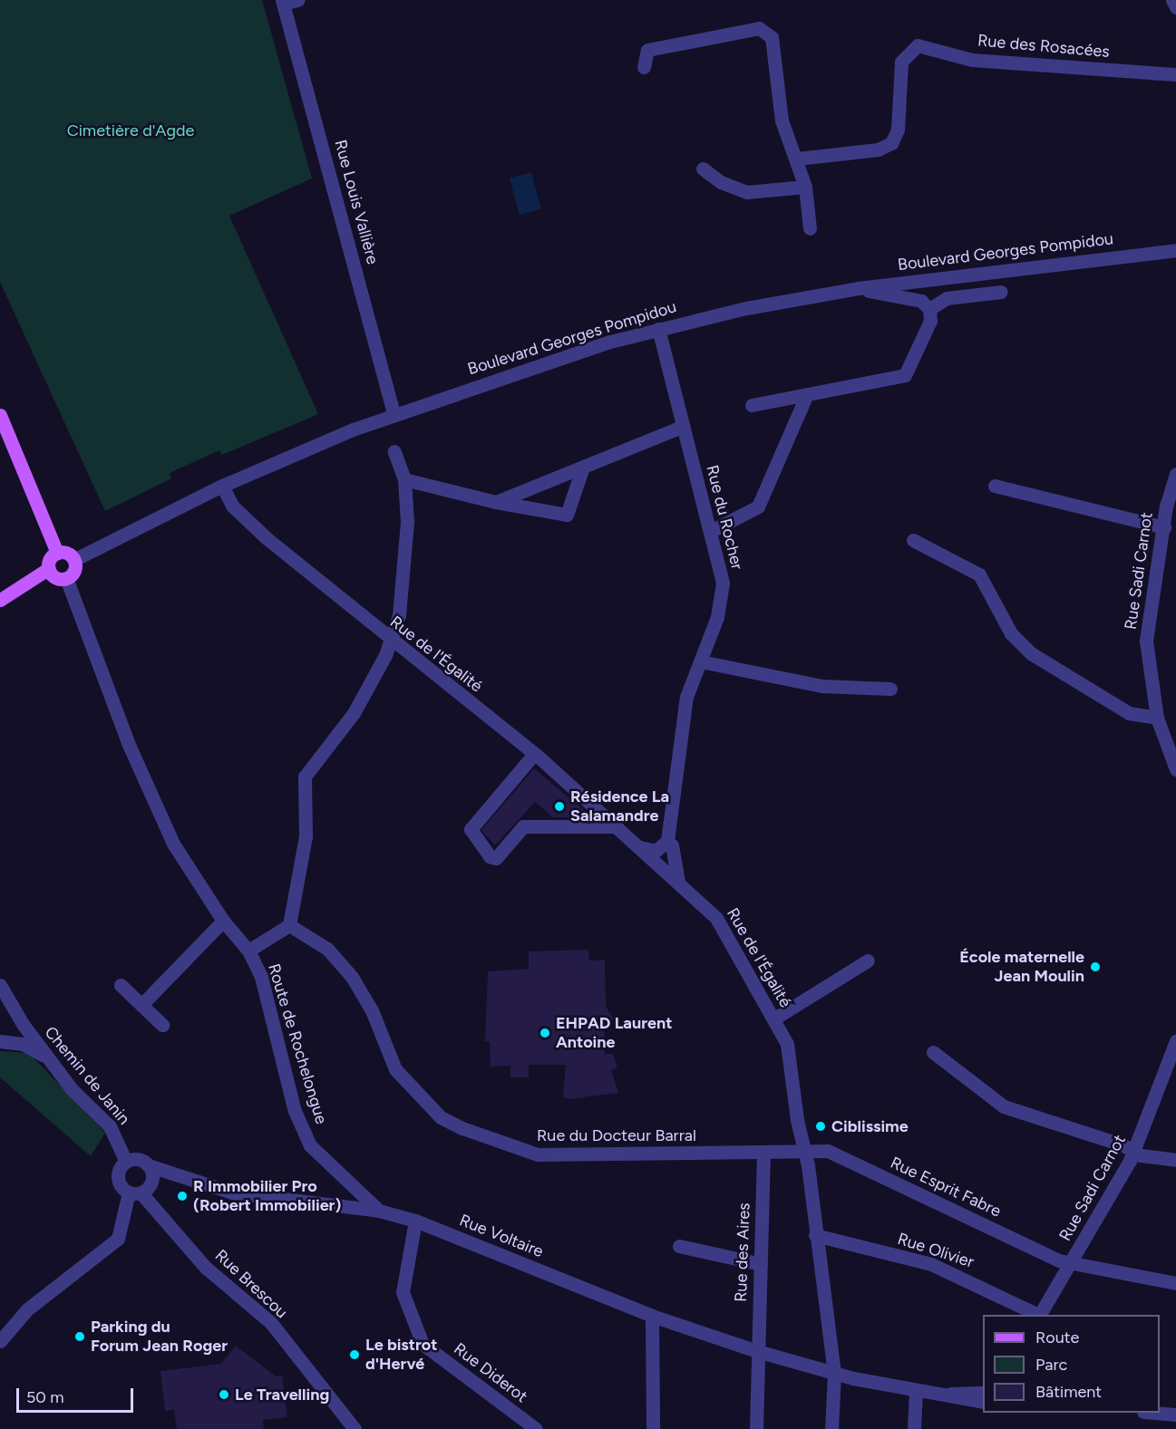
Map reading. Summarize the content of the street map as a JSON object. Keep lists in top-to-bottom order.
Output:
{
  "streets": {
    "street": [
      "Rue des Rosacées",
      "Rue Louis Vallière",
      "Boulevard Georges Pompidou",
      "Rue du Rocher",
      "Rue Sadi Carnot",
      "Rue de l'Égalité",
      "Route de Rochelongue",
      "Chemin de Janin",
      "Rue du Docteur Barral",
      "Rue Esprit Fabre",
      "Rue Voltaire",
      "Rue Olivier",
      "Rue des Aires",
      "Rue Brescou",
      "Rue Diderot"
    ]
  },
  "crossings": [
    ["Rue Louis Vallière", "Boulevard Georges Pompidou"],
    ["Boulevard Georges Pompidou", "Rue du Rocher"],
    ["Boulevard Georges Pompidou", "Rue de l'Égalité"],
    ["Boulevard Georges Pompidou", "Route de Rochelongue"],
    ["Rue du Rocher", "Rue de l'Égalité"],
    ["Rue Sadi Carnot", "Rue Esprit Fabre"],
    ["Rue de l'Égalité", "Rue du Docteur Barral"],
    ["Rue de l'Égalité", "Rue Esprit Fabre"],
    ["Rue de l'Égalité", "Rue Voltaire"],
    ["Rue de l'Égalité", "Rue Olivier"],
    ["Route de Rochelongue", "Rue Voltaire"],
    ["Chemin de Janin", "Rue Voltaire"],
    ["Chemin de Janin", "Rue Brescou"],
    ["Rue du Docteur Barral", "Rue Esprit Fabre"],
    ["Rue du Docteur Barral", "Rue des Aires"],
    ["Rue Voltaire", "Rue des Aires"],
    ["Rue Voltaire", "Rue Brescou"],
    ["Rue Voltaire", "Rue Diderot"]
  ],
  "parks": ["Cimetière d'Agde"],
  "places": [
    "Résidence La Salamandre",
    "École maternelle Jean Moulin",
    "EHPAD Laurent Antoine",
    "Ciblissime",
    "R Immobilier Pro (Robert Immobilier)",
    "Parking du Forum Jean Roger",
    "Le bistrot d'Hervé",
    "Le Travelling"
  ],
  "legend": ["Route", "Parc", "Bâtiment"],
  "scale_bar": "50 m"
}
